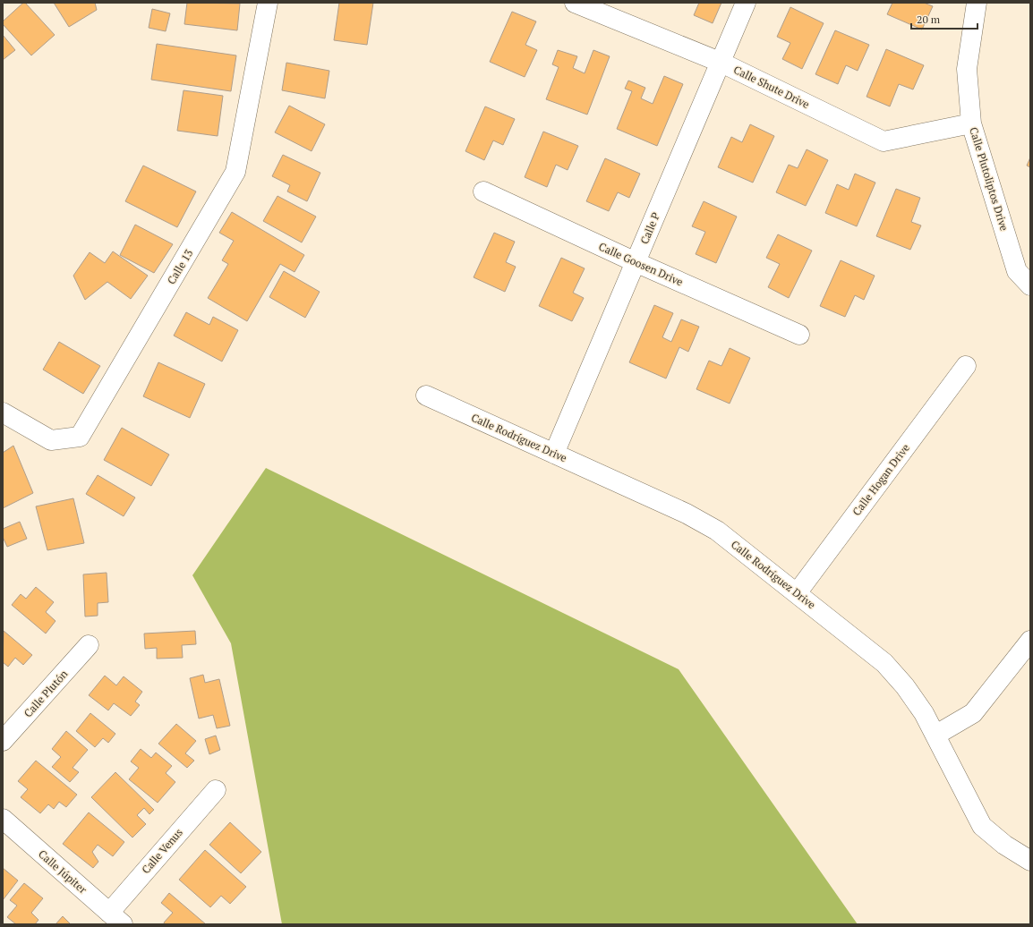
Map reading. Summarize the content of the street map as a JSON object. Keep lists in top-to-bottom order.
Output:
{
  "streets": {
    "street": [
      "Calle Shute Drive",
      "Calle Plutoliptos Drive",
      "Calle P",
      "Calle Goosen Drive",
      "Calle 13",
      "Calle Rodríguez Drive",
      "Calle Hogan Drive",
      "Calle Plutón",
      "Calle Venus",
      "Calle Júpiter"
    ]
  },
  "crossings": [
    ["Calle Shute Drive", "Calle Plutoliptos Drive"],
    ["Calle Shute Drive", "Calle P"],
    ["Calle P", "Calle Goosen Drive"],
    ["Calle P", "Calle Rodríguez Drive"],
    ["Calle Rodríguez Drive", "Calle Hogan Drive"],
    ["Calle Venus", "Calle Júpiter"]
  ],
  "scale_bar": "20 m"
}
